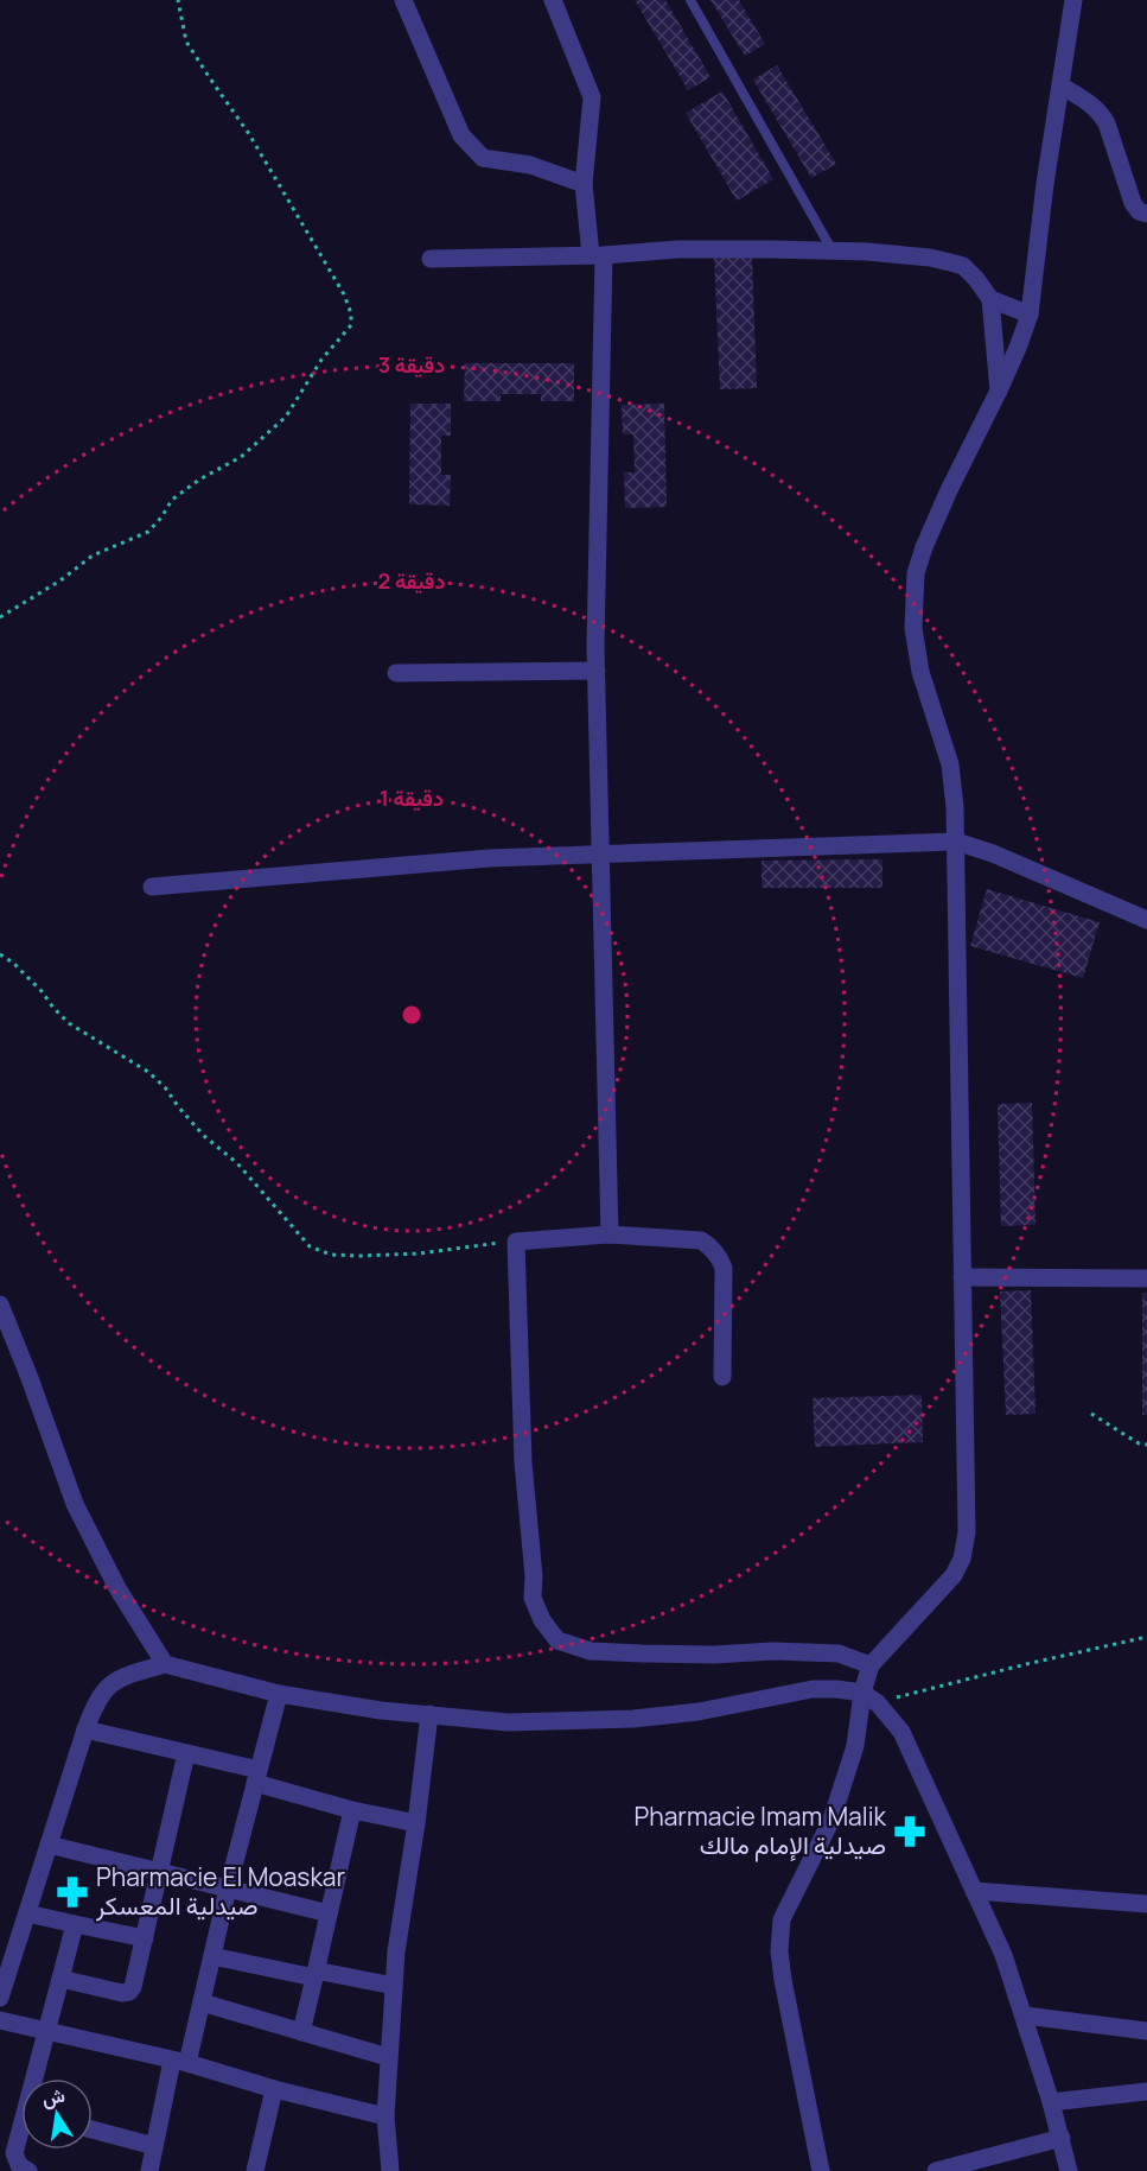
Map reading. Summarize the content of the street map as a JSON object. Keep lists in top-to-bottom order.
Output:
{
  "places": {
    "pharmacy": ["Pharmacie Imam Malik صيدلية الإمام مالك", "Pharmacie El Moaskar صيدلية المعسكر"]
  },
  "north": "top",
  "rings": ["3 دقيقة", "2 دقيقة", "1 دقيقة"]
}
